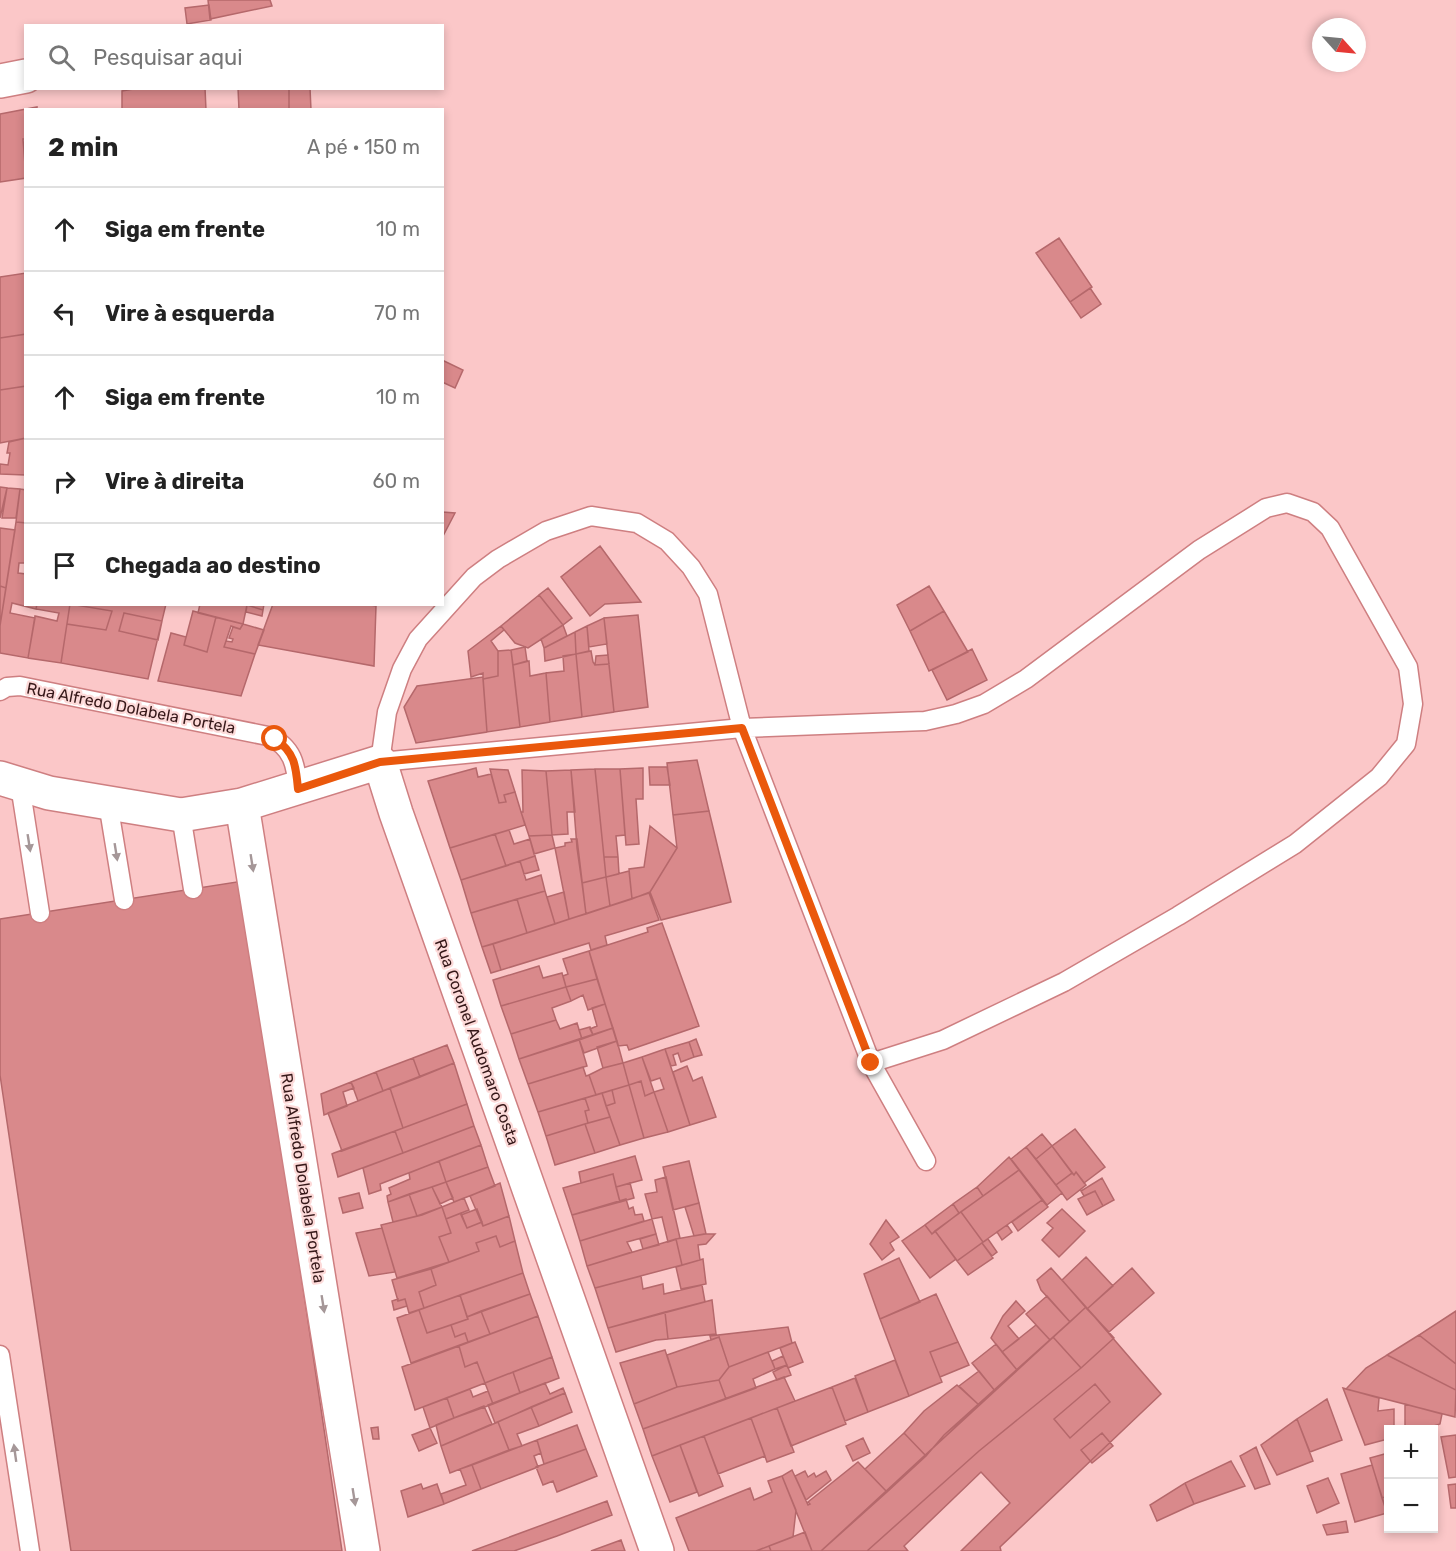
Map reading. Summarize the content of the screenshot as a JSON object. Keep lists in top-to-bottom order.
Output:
{
  "streets": {
    "street": ["Rua Alfredo Dolabela Portela", "Rua Coronel Audomaro Costa"]
  },
  "one_way": ["Rua Alfredo Dolabela Portela"],
  "north": "bottom right",
  "page": {
    "search": "Pesquisar aqui",
    "heading": ["2 min", "A pé · 150 m"],
    "list": [
      ["Siga em frente", "10 m"],
      ["Vire à esquerda", "70 m"],
      ["Siga em frente", "10 m"],
      ["Vire à direita", "60 m"],
      "Chegada ao destino"
    ],
    "map_buttons": ["+", "−"]
  }
}
